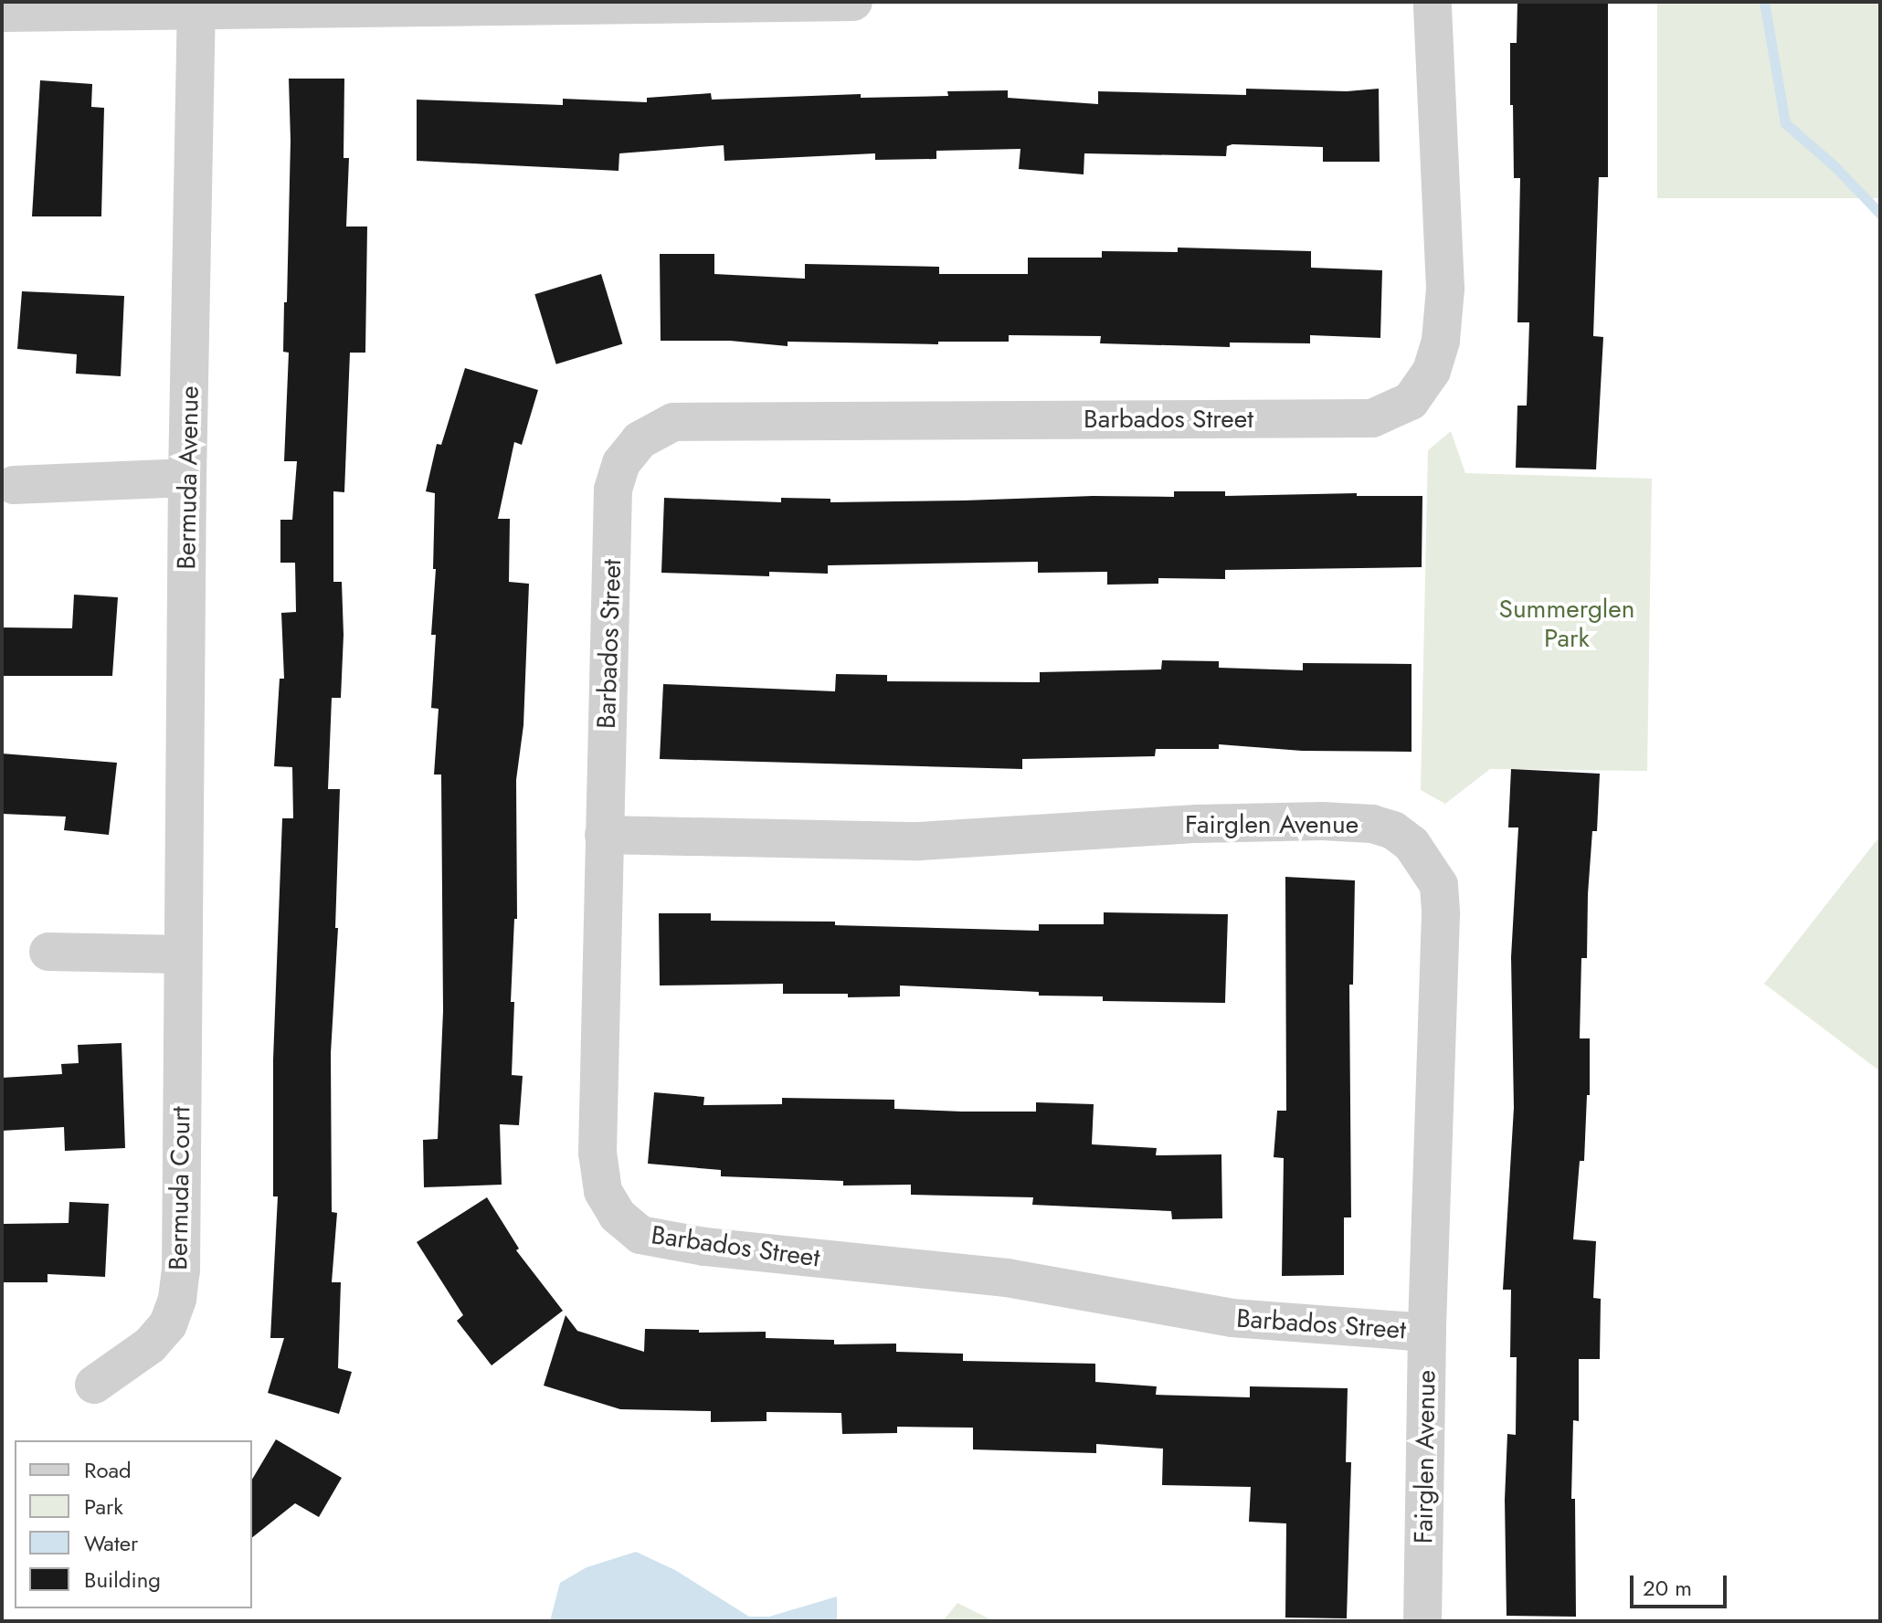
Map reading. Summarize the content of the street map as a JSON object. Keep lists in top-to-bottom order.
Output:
{
  "streets": {
    "street": [
      "Barbados Street",
      "Bermuda Avenue",
      "Fairglen Avenue",
      "Bermuda Court"
    ]
  },
  "crossings": [
    ["Barbados Street", "Fairglen Avenue"],
    ["Bermuda Avenue", "Bermuda Court"]
  ],
  "parks": ["Summerglen Park"],
  "legend": [
    "Road",
    "Park",
    "Water",
    "Building"
  ],
  "scale_bar": "20 m"
}
